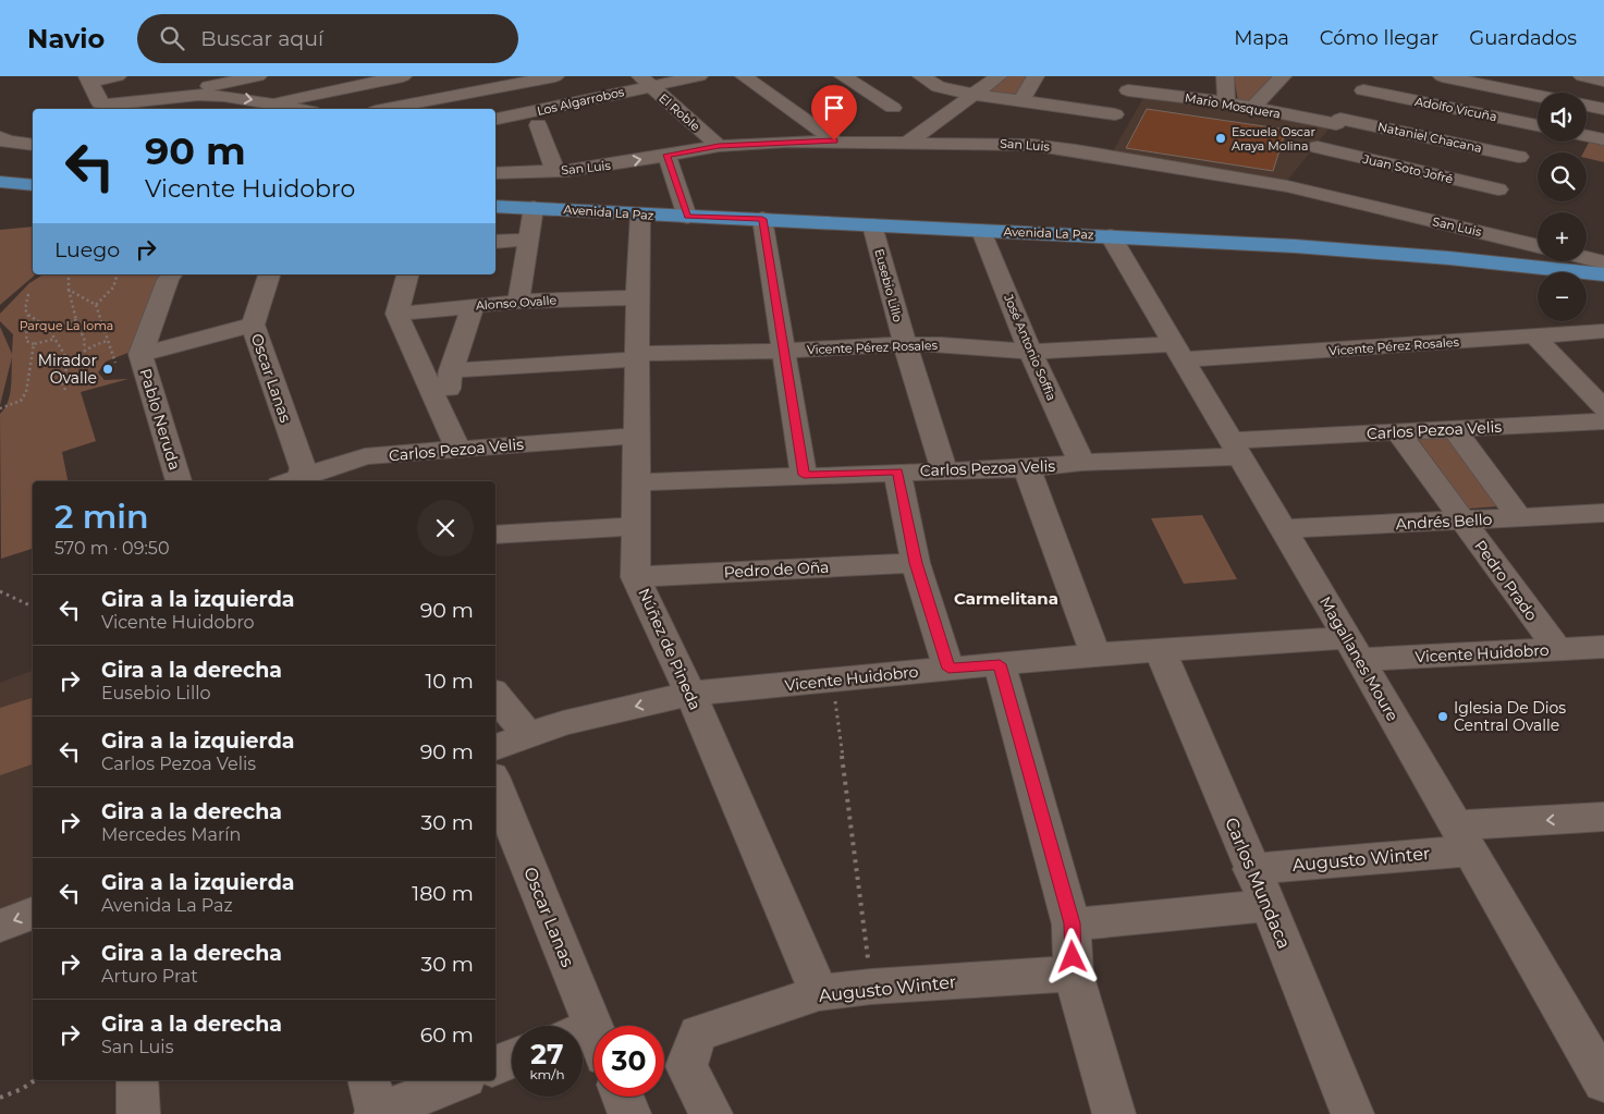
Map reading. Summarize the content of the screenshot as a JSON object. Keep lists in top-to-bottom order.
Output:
{
  "streets": {
    "main road": ["Avenida La Paz"],
    "street": [
      "Los Algarrobos",
      "Mario Mosquera",
      "Adolfo Vicuña",
      "El Roble",
      "Nataniel Chacana",
      "San Luis",
      "Juan Soto Jofré",
      "Eusebio Lillo",
      "Alonso Ovalle",
      "Vicente Pérez Rosales",
      "José Antonio Soffia",
      "Oscar Lanas",
      "Pablo Neruda",
      "Carlos Pezoa Velis",
      "Andrés Bello",
      "Pedro de Oña",
      "Pedro Prado",
      "Núñez de Pineda",
      "Vicente Huidobro",
      "Magallanes Moure",
      "Augusto Winter",
      "Carlos Mundaca"
    ]
  },
  "crossings": [
    ["Los Algarrobos", "El Roble"],
    ["Mario Mosquera", "Nataniel Chacana"],
    ["El Roble", "San Luis"],
    ["San Luis", "Juan Soto Jofré"],
    ["Avenida La Paz", "Eusebio Lillo"],
    ["Avenida La Paz", "José Antonio Soffia"],
    ["Avenida La Paz", "Núñez de Pineda"],
    ["Avenida La Paz", "Magallanes Moure"],
    ["Eusebio Lillo", "Vicente Pérez Rosales"],
    ["Eusebio Lillo", "Carlos Pezoa Velis"],
    ["Alonso Ovalle", "Núñez de Pineda"],
    ["Vicente Pérez Rosales", "José Antonio Soffia"],
    ["Vicente Pérez Rosales", "Núñez de Pineda"],
    ["Vicente Pérez Rosales", "Magallanes Moure"],
    ["José Antonio Soffia", "Carlos Pezoa Velis"],
    ["Oscar Lanas", "Pablo Neruda"],
    ["Carlos Pezoa Velis", "Pedro Prado"],
    ["Carlos Pezoa Velis", "Núñez de Pineda"],
    ["Carlos Pezoa Velis", "Magallanes Moure"],
    ["Andrés Bello", "Pedro Prado"],
    ["Andrés Bello", "Magallanes Moure"],
    ["Pedro de Oña", "Núñez de Pineda"],
    ["Pedro Prado", "Vicente Huidobro"],
    ["Núñez de Pineda", "Vicente Huidobro"],
    ["Núñez de Pineda", "Augusto Winter"],
    ["Vicente Huidobro", "Magallanes Moure"],
    ["Vicente Huidobro", "Carlos Mundaca"],
    ["Magallanes Moure", "Augusto Winter"],
    ["Augusto Winter", "Carlos Mundaca"]
  ],
  "districts": ["Carmelitana"],
  "parks": ["Parque La loma"],
  "places": ["Escuela Oscar Araya Molina", "Mirador Ovalle", "Iglesia De Dios Central Ovalle"],
  "page": {
    "header": "Navio",
    "search": "Buscar aquí",
    "nav": ["Mapa", "Cómo llegar", "Guardados"],
    "map_buttons": ["+", "−"],
    "turn": ["90 m", "Vicente Huidobro"],
    "then": "Luego",
    "heading": ["2 min", "570 m · 09:50"],
    "list": [
      {
        "name": "Gira a la izquierda",
        "note": "Vicente Huidobro",
        "value": "90 m"
      },
      {
        "name": "Gira a la derecha",
        "note": "Eusebio Lillo",
        "value": "10 m"
      },
      {
        "name": "Gira a la izquierda",
        "note": "Carlos Pezoa Velis",
        "value": "90 m"
      },
      {
        "name": "Gira a la derecha",
        "note": "Mercedes Marín",
        "value": "30 m"
      },
      {
        "name": "Gira a la izquierda",
        "note": "Avenida La Paz",
        "value": "180 m"
      },
      {
        "name": "Gira a la derecha",
        "note": "Arturo Prat",
        "value": "30 m"
      },
      {
        "name": "Gira a la derecha",
        "note": "San Luis",
        "value": "60 m"
      }
    ],
    "speed": "27 km/h",
    "limit": "30"
  }
}
